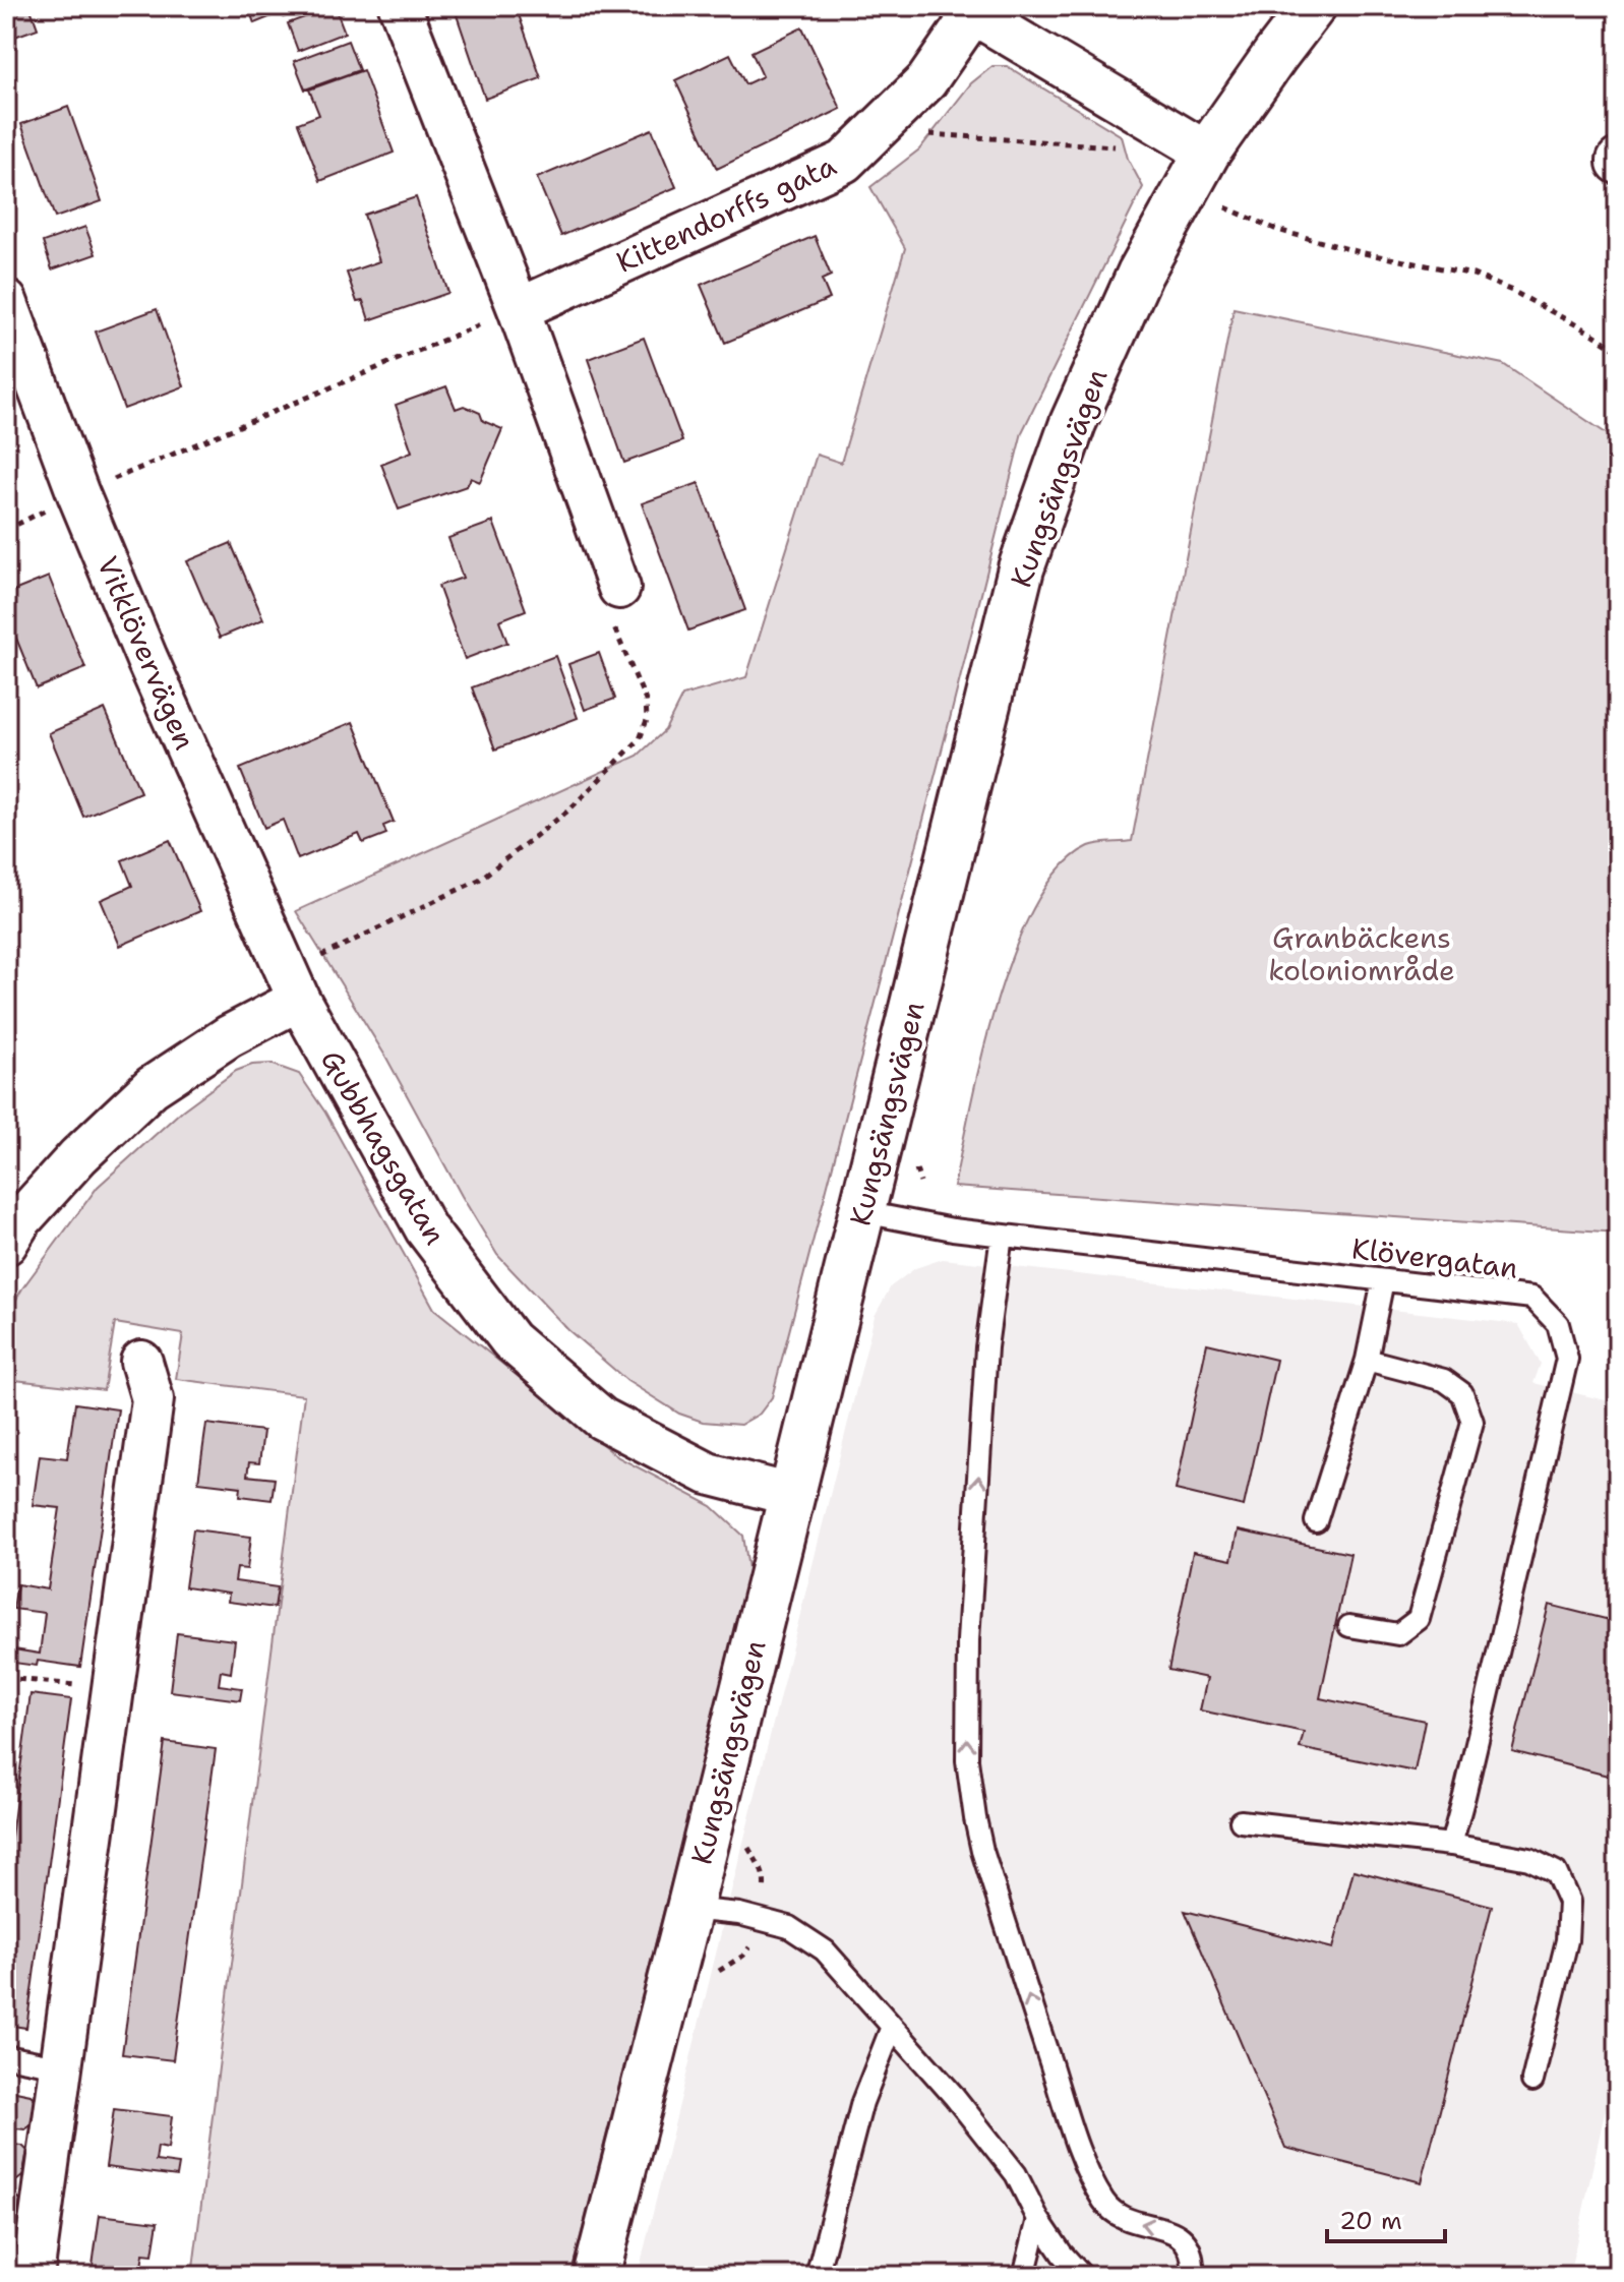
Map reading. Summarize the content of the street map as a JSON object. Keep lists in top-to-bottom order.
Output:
{
  "streets": {
    "street": [
      "Kittendorffs gata",
      "Kungsängsvägen",
      "Vitklövervägen",
      "Gubbhagsgatan"
    ],
    "lane": ["Klövergatan"]
  },
  "crossings": [
    ["Kittendorffs gata", "Kungsängsvägen"],
    ["Kungsängsvägen", "Gubbhagsgatan"],
    ["Kungsängsvägen", "Klövergatan"],
    ["Vitklövervägen", "Gubbhagsgatan"]
  ],
  "parks": ["Granbäckens koloniområde"],
  "scale_bar": "20 m"
}
